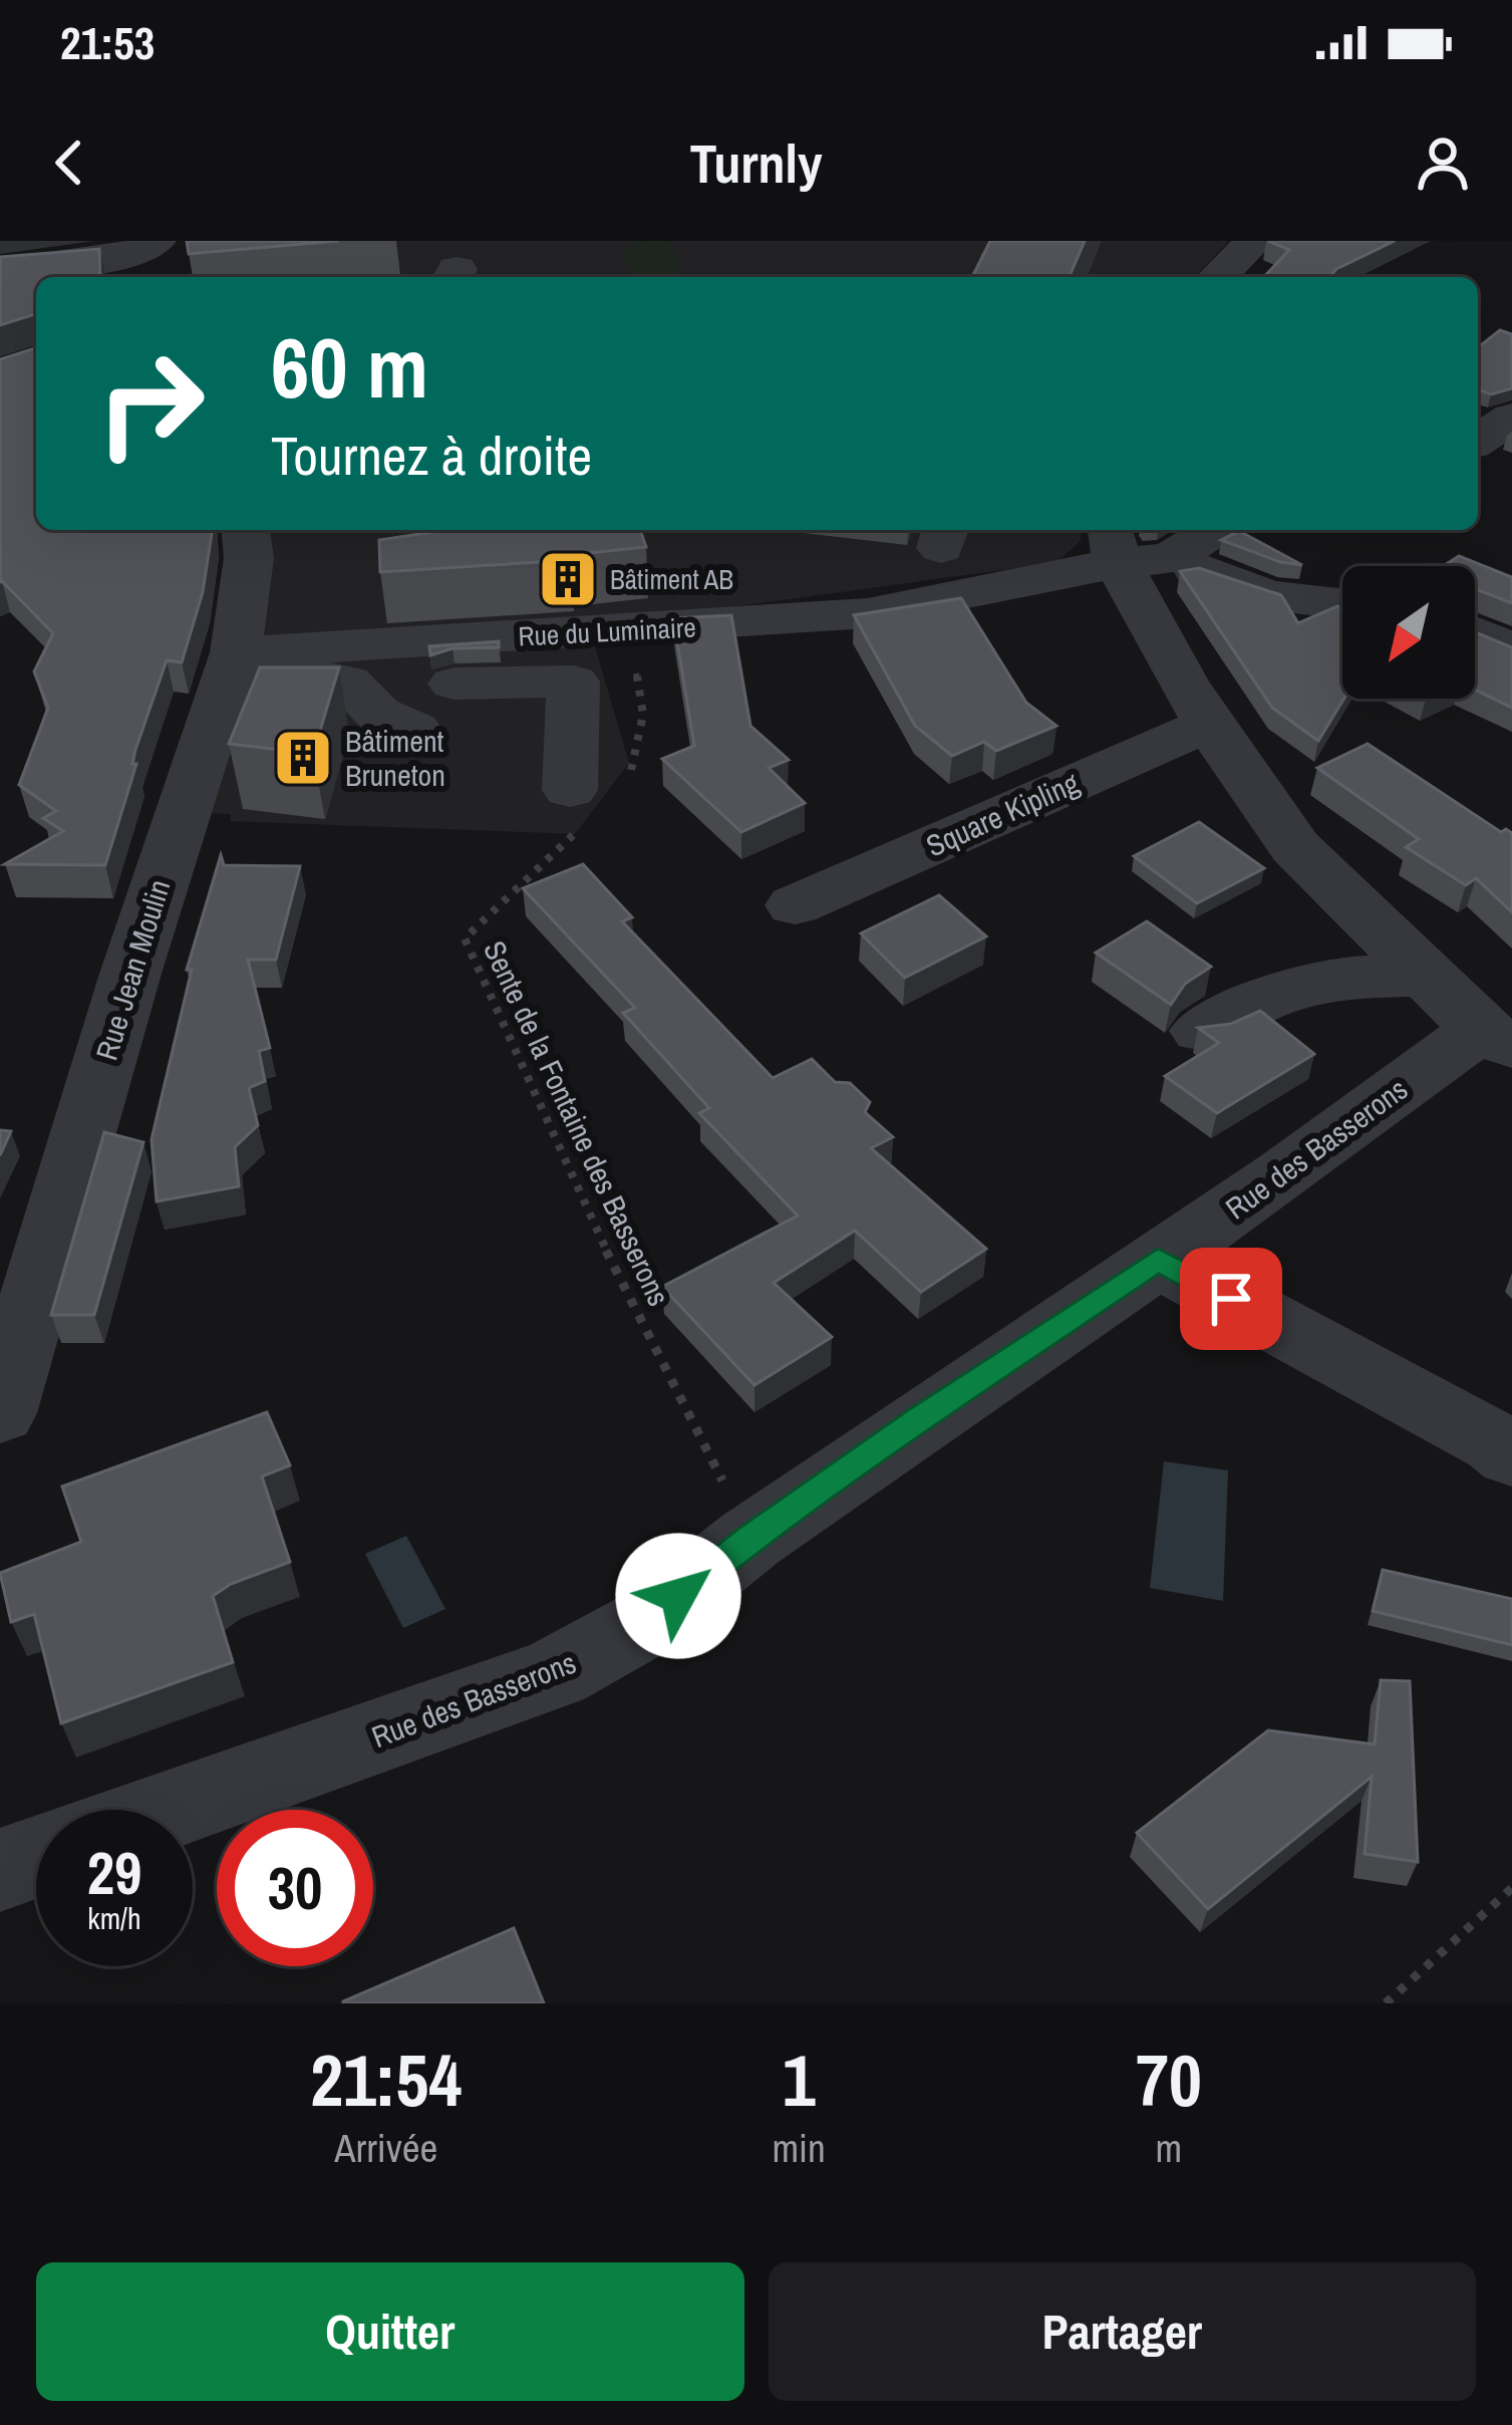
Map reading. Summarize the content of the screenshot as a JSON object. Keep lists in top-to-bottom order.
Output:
{
  "streets": {
    "street": [
      "Rue du Luminaire",
      "Square Kipling",
      "Rue Jean Moulin",
      "Rue des Basserons"
    ],
    "path": ["Sente de la Fontaine des Basserons"]
  },
  "crossings": [
    ["Rue du Luminaire", "Rue Jean Moulin"],
    ["Rue du Luminaire", "Sente de la Fontaine des Basserons"],
    ["Rue du Luminaire", "Rue des Basserons"],
    ["Square Kipling", "Rue des Basserons"],
    ["Sente de la Fontaine des Basserons", "Rue des Basserons"]
  ],
  "places": {
    "building": ["Bâtiment AB", "Bâtiment Bruneton"]
  },
  "north": "bottom left",
  "page": {
    "status": "21:53",
    "header": "Turnly",
    "turn": ["60 m", "Tournez à droite"],
    "speed": "29 km/h",
    "limit": "30",
    "eta": [
      "21:54",
      "Arrivée",
      "1",
      "min",
      "70",
      "m"
    ],
    "buttons": ["Quitter", "Partager"]
  }
}
